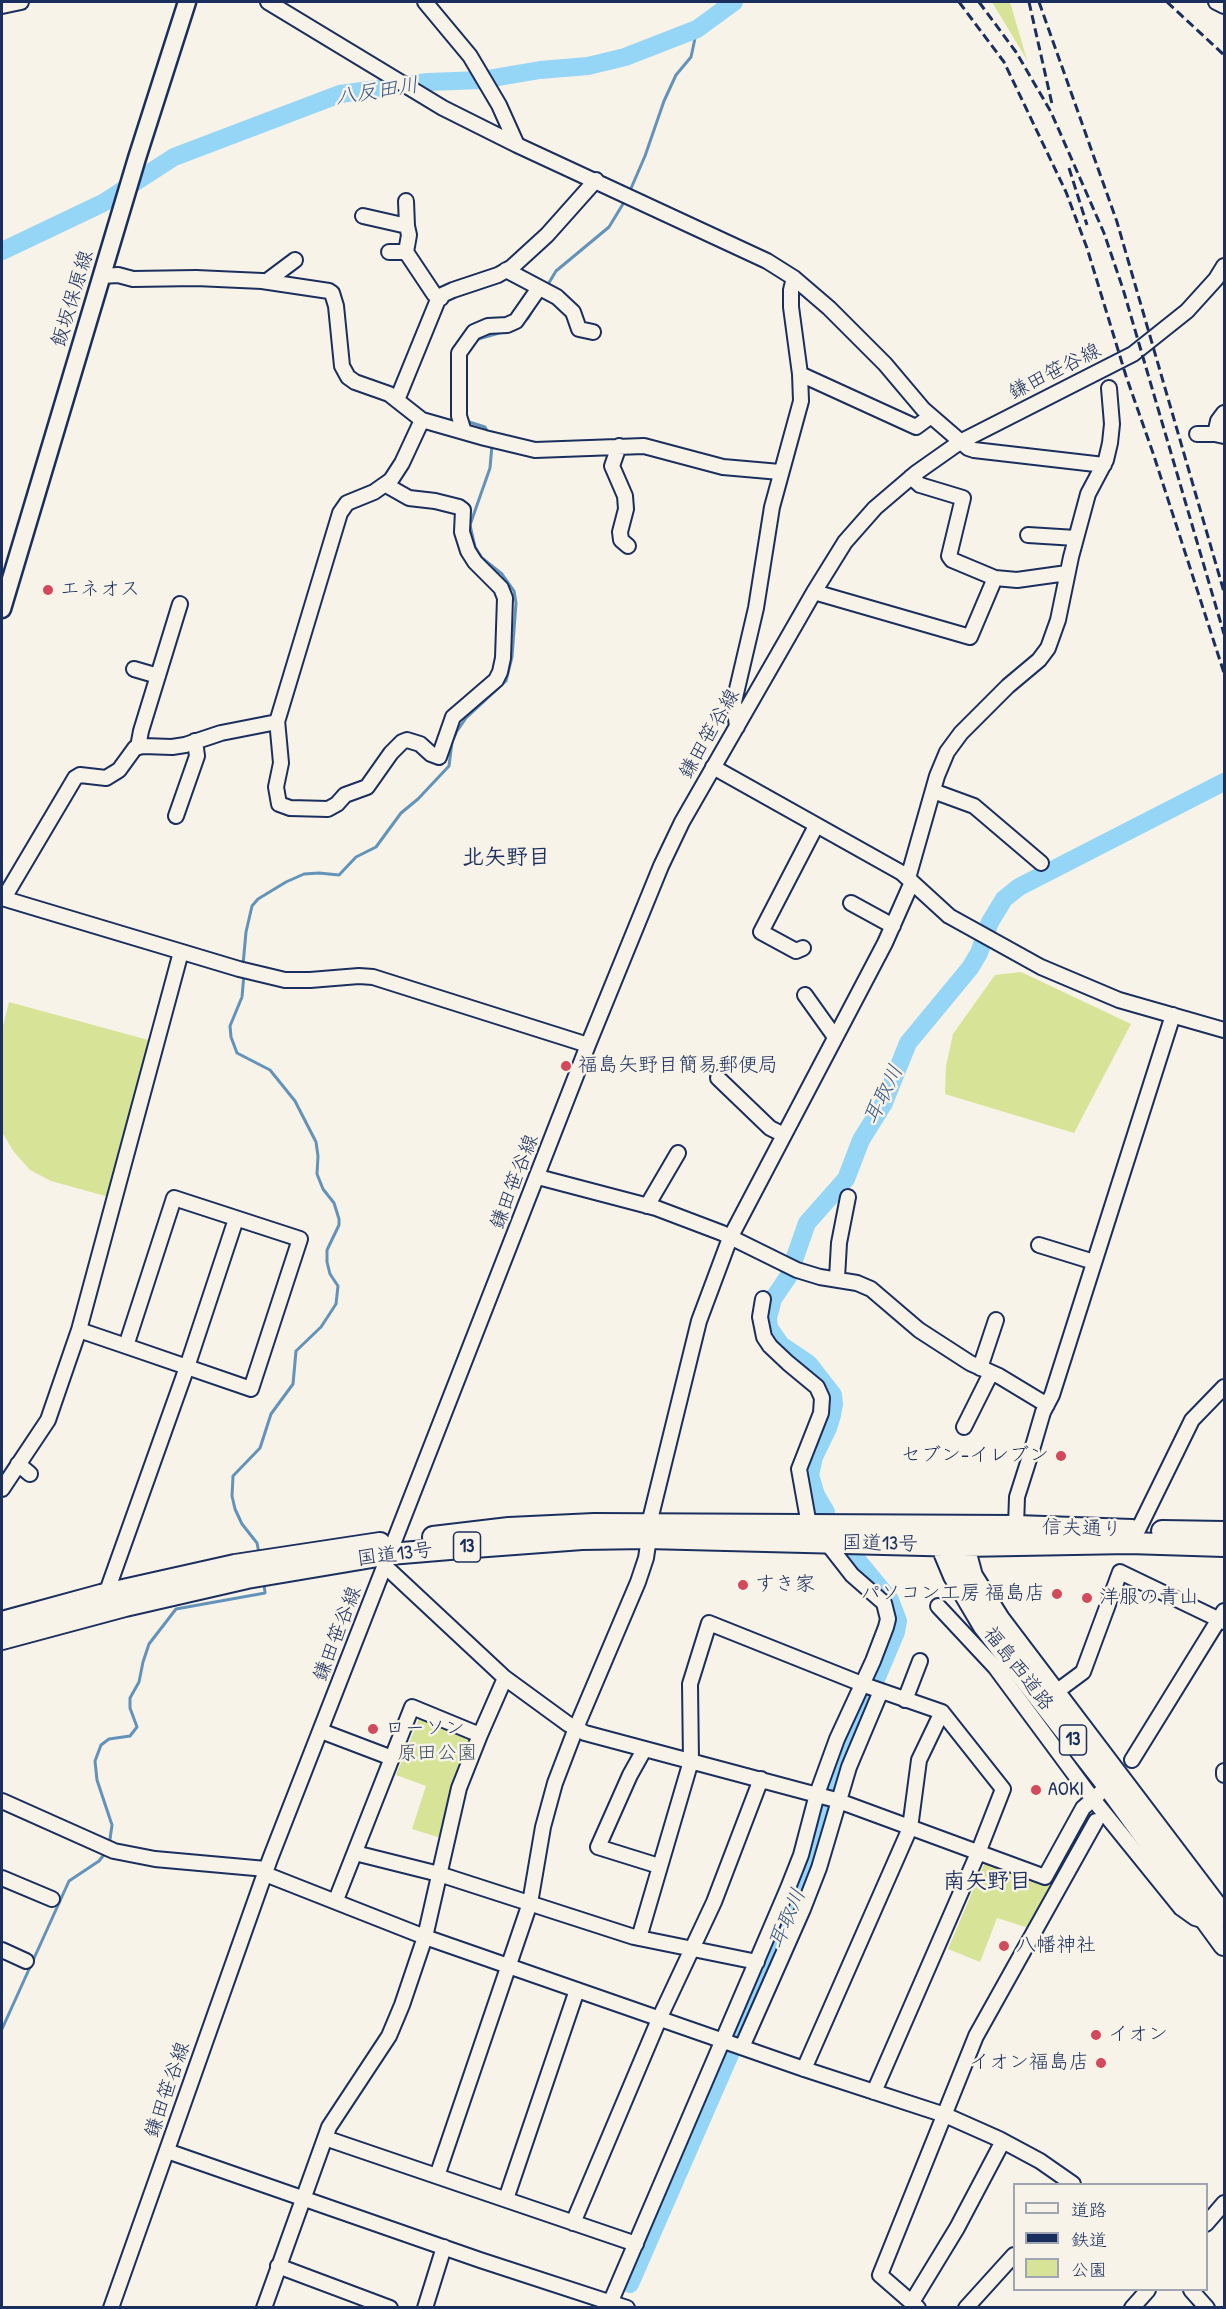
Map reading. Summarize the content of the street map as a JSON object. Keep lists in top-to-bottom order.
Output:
{
  "streets": {
    "highway": [
      "信夫通り",
      "国道13号",
      "13",
      "福島西道路"
    ],
    "main road": ["飯坂保原線"],
    "street": ["鎌田笹谷線"]
  },
  "crossings": [
    ["鎌田笹谷線", "国道13号"],
    ["信夫通り", "国道13号"],
    ["信夫通り", "福島西道路"],
    ["国道13号", "福島西道路"]
  ],
  "districts": ["北矢野目", "南矢野目"],
  "water": ["八反田川", "耳取川"],
  "parks": ["原田公園"],
  "places": [
    "エネオス",
    "福島矢野目簡易郵便局",
    "セブン-イレブン",
    "すき家",
    "パソコン工房 福島店",
    "洋服の青山",
    "ローソン",
    "AOKI",
    "八幡神社",
    "イオン",
    "イオン福島店"
  ],
  "legend": ["道路", "鉄道", "公園"]
}
